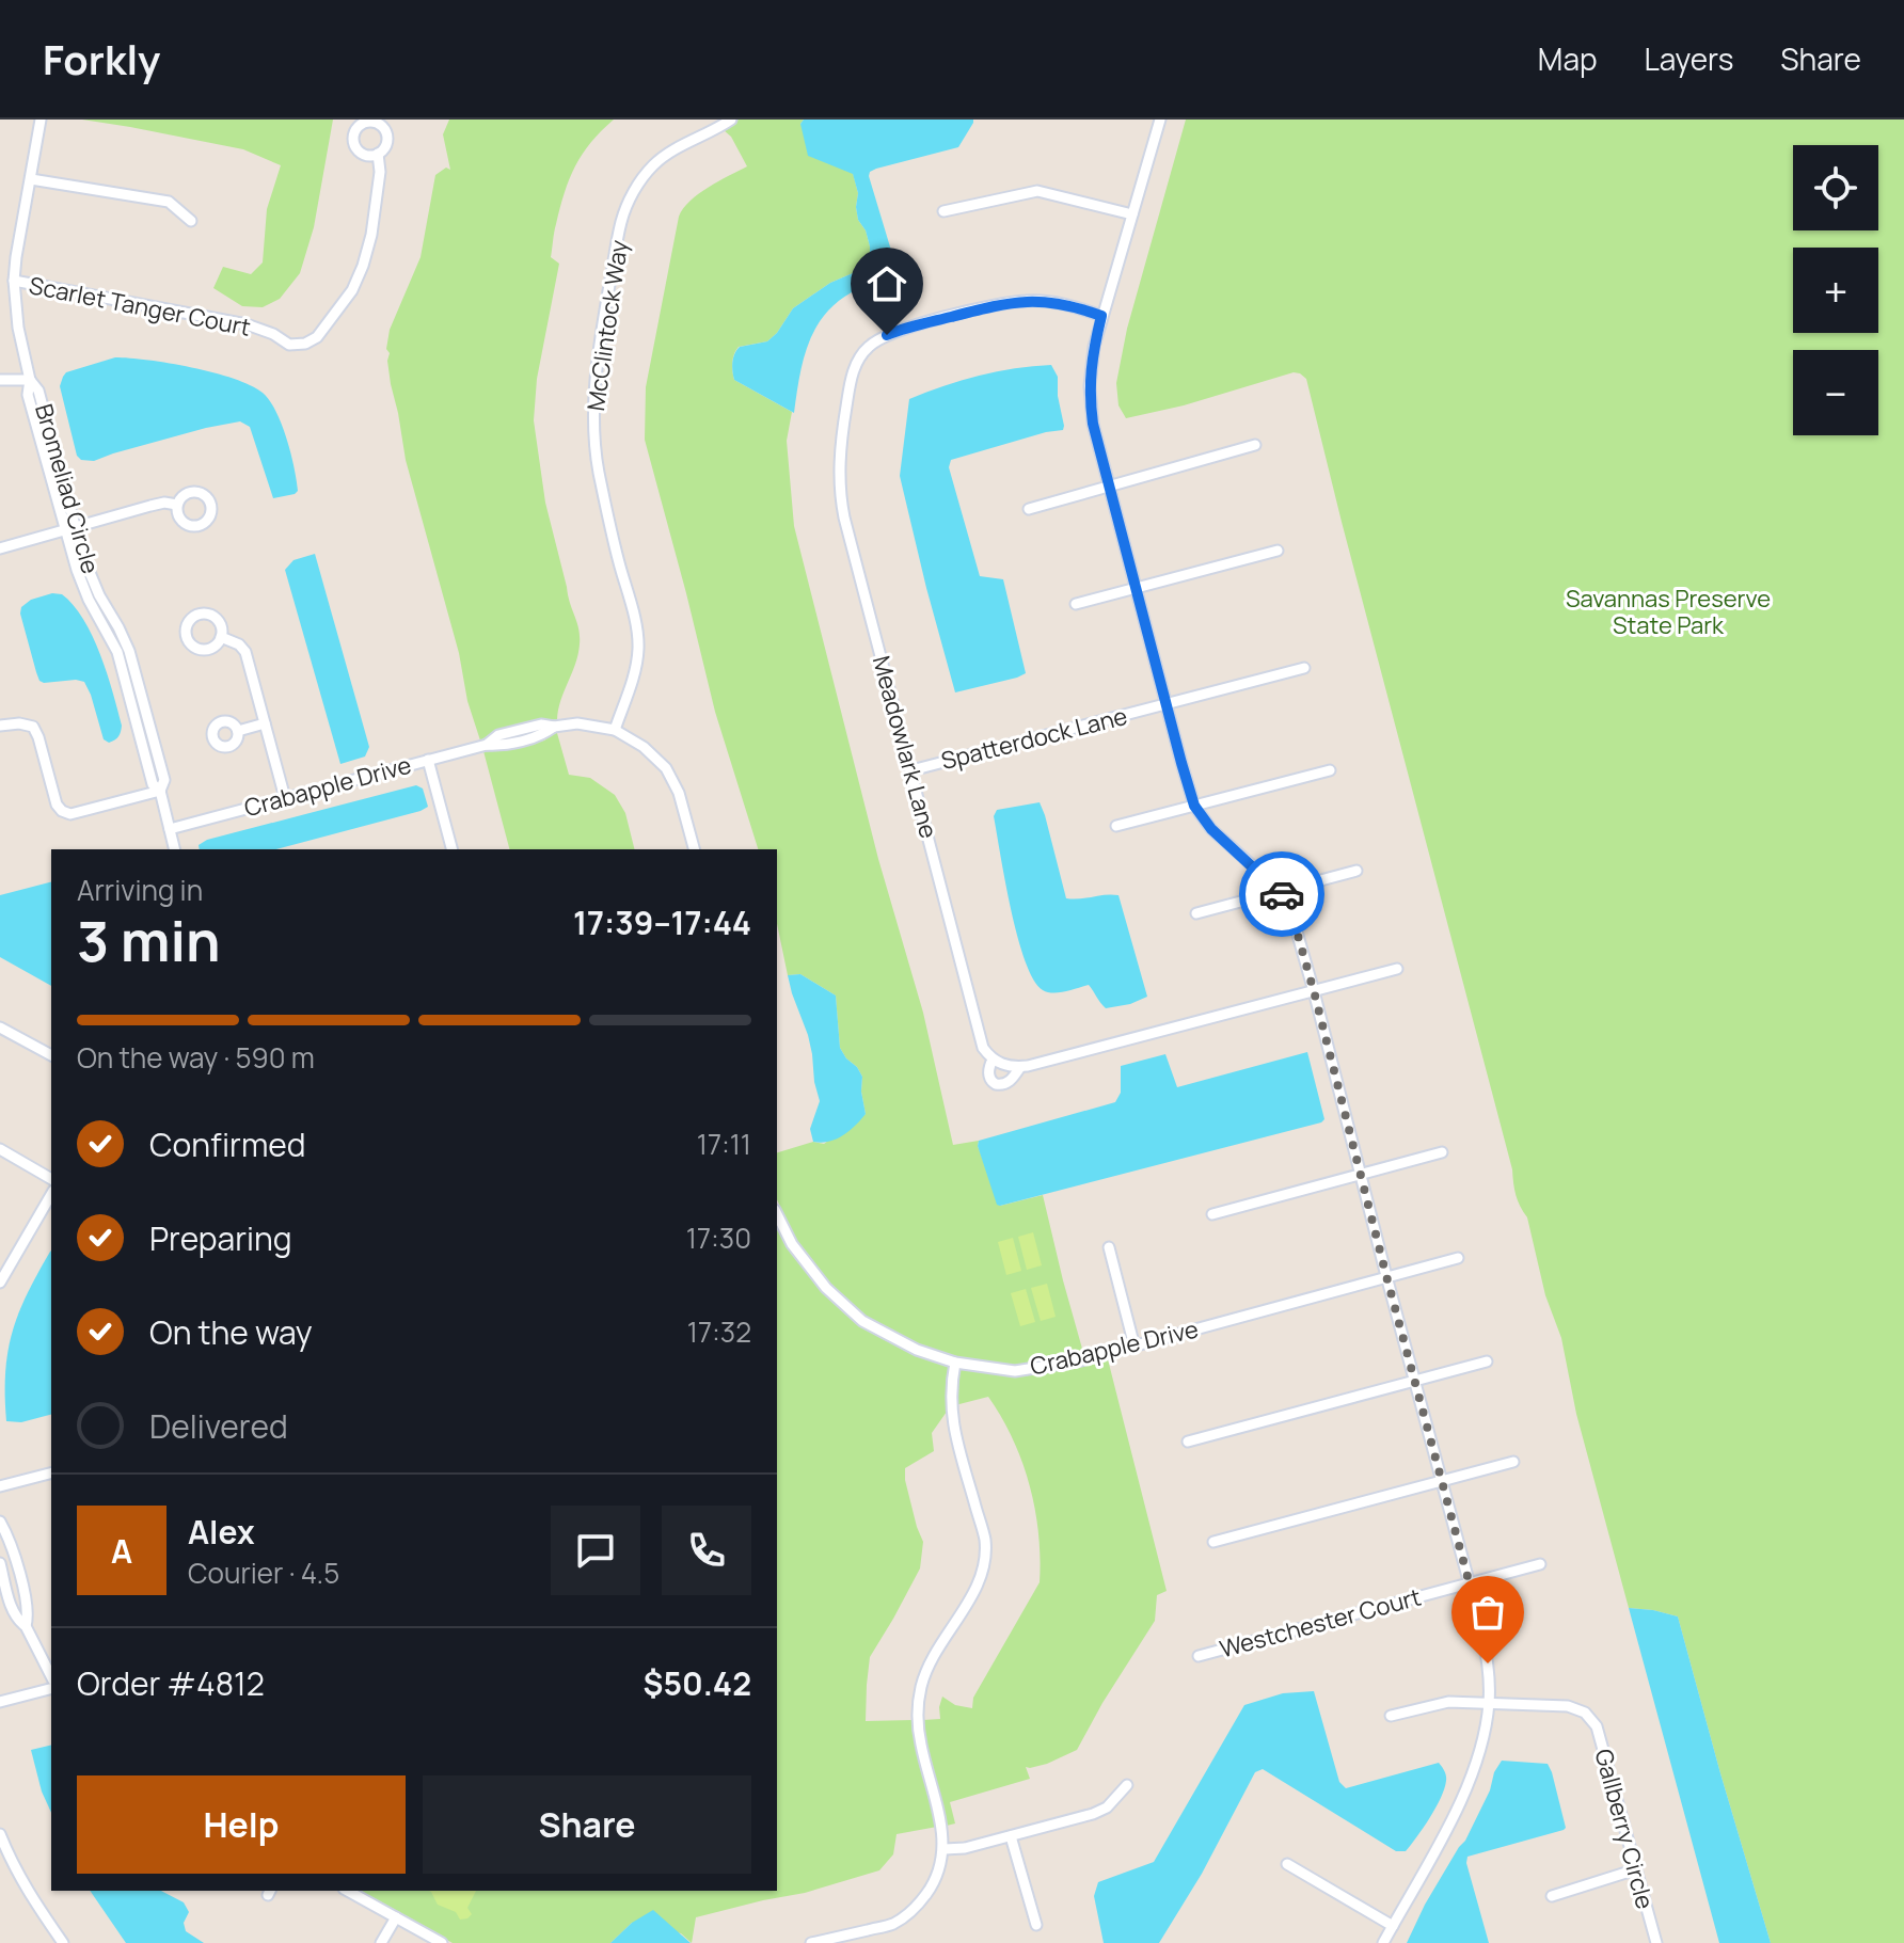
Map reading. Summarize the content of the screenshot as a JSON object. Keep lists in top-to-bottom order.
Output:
{
  "streets": {
    "street": [
      "Scarlet Tanger Court",
      "McClintock Way",
      "Bromeliad Circle",
      "Spatterdock Lane",
      "Meadowlark Lane",
      "Crabapple Drive",
      "Westchester Court",
      "Gallberry Circle"
    ]
  },
  "crossings": [
    ["Scarlet Tanger Court", "Bromeliad Circle"],
    ["McClintock Way", "Crabapple Drive"],
    ["Bromeliad Circle", "Crabapple Drive"],
    ["Spatterdock Lane", "Meadowlark Lane"]
  ],
  "parks": ["Savannas Preserve State Park"],
  "page": {
    "header": "Forkly",
    "nav": ["Map", "Layers", "Share"],
    "map_buttons": ["+", "−"],
    "heading": ["3 min", "Arriving in", "17:39–17:44"],
    "panel": [
      "Alex",
      "Courier · 4.5",
      "Order #4812",
      "$50.42"
    ],
    "bar": "On the way · 590 m",
    "list": [
      ["Confirmed", "17:11"],
      ["Preparing", "17:30"],
      ["On the way", "17:32"],
      "Delivered"
    ],
    "round": "A",
    "buttons": ["Help", "Share"]
  }
}
